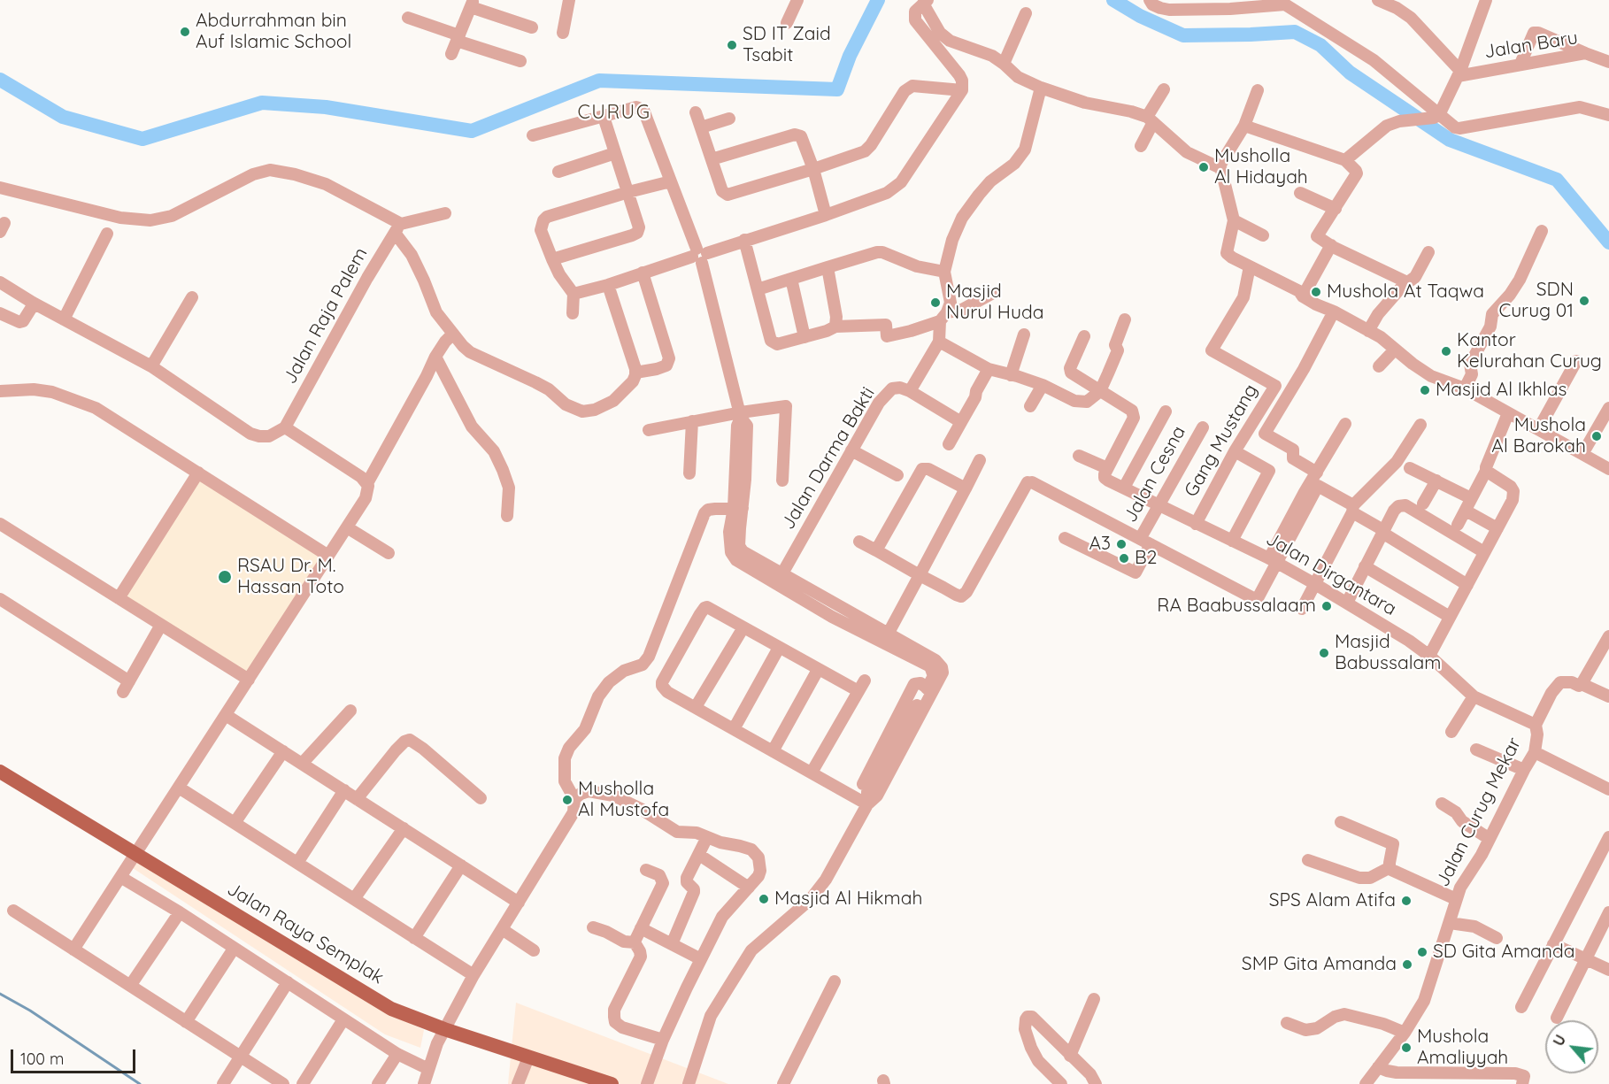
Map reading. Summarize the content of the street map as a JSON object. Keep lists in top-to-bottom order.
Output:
{
  "streets": {
    "main road": ["Jalan Raya Semplak"],
    "street": [
      "Jalan Baru",
      "Jalan Raja Palem",
      "Gang Mustang",
      "Jalan Darma Bakti",
      "Jalan Cesna",
      "Jalan Dirgantara",
      "Jalan Curug Mekar"
    ]
  },
  "crossings": [
    ["Gang Mustang", "Jalan Dirgantara"],
    ["Jalan Cesna", "Jalan Dirgantara"],
    ["Jalan Dirgantara", "Jalan Curug Mekar"]
  ],
  "districts": ["CURUG"],
  "places": [
    "Abdurrahman bin Auf Islamic School",
    "SD IT Zaid Tsabit",
    "Musholla Al Hidayah",
    "Mushola At Taqwa",
    "SDN Curug 01",
    "Masjid Nurul Huda",
    "Kantor Kelurahan Curug",
    "Masjid Al Ikhlas",
    "Mushola Al Barokah",
    "A3",
    "B2",
    "RSAU Dr. M. Hassan Toto",
    "RA Baabussalaam",
    "Masjid Babussalam",
    "Musholla Al Mustofa",
    "Masjid Al Hikmah",
    "SPS Alam Atifa",
    "SD Gita Amanda",
    "SMP Gita Amanda",
    "Mushola Amaliyyah"
  ],
  "scale_bar": "100 m",
  "north": "top left"
}
